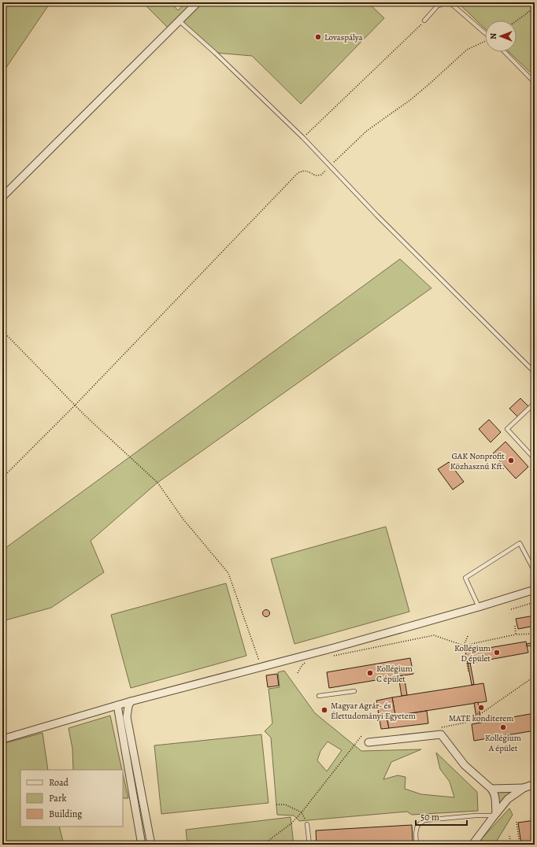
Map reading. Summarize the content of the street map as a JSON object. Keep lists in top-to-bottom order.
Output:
{
  "places": [
    "Lovaspálya",
    "GAK Nonprofit Közhasznú Kft.",
    "Kollégium D épület",
    "Kollégium C épület",
    "MATE konditerem",
    "Magyar Agrár- és Élettudományi Egyetem",
    "Kollégium A épület"
  ],
  "legend": ["Road", "Park", "Building"],
  "scale_bar": "50 m",
  "north": "left"
}
